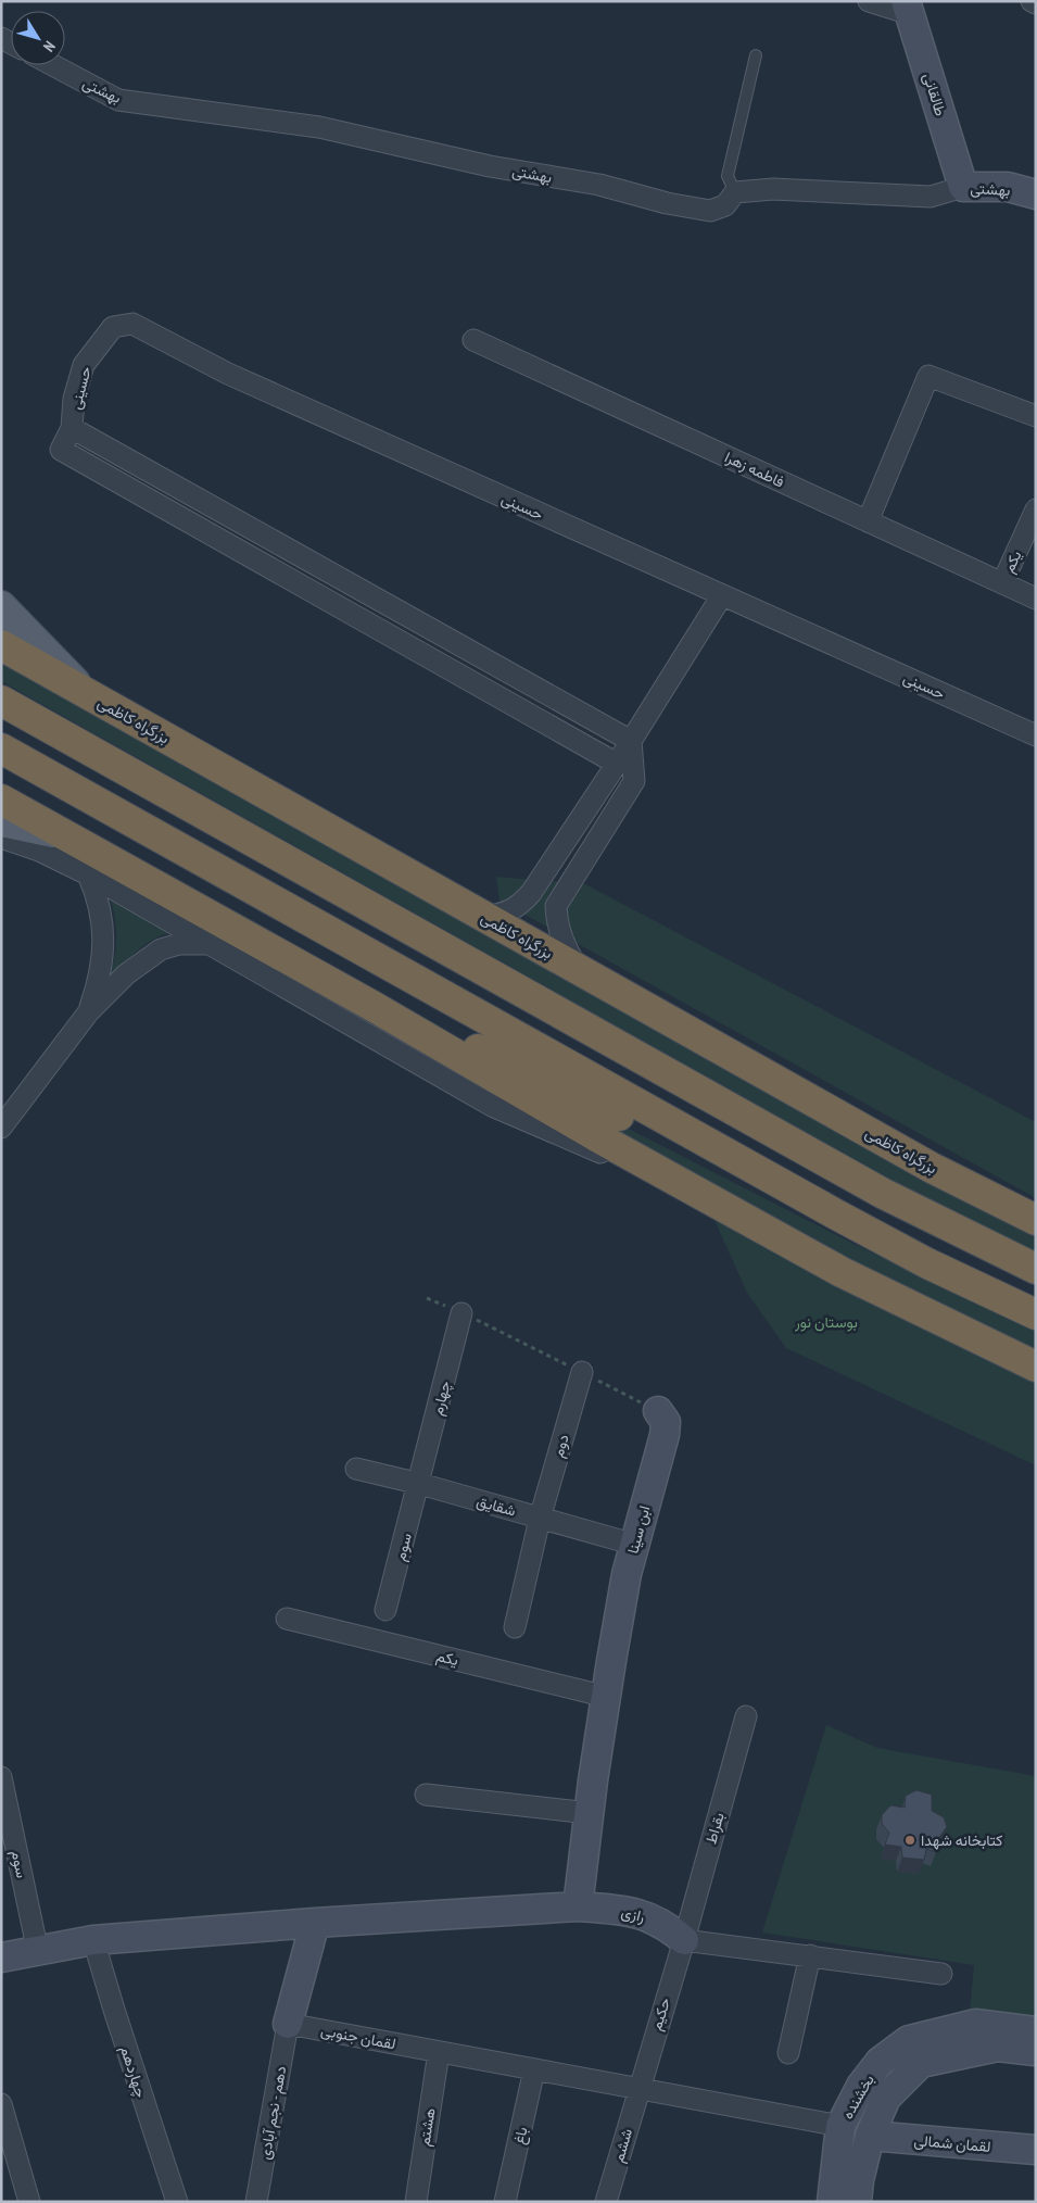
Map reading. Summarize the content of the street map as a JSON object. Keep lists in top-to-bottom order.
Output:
{
  "streets": {
    "highway": ["بزرگراه کاظمی"],
    "street": [
      "بهشتی",
      "طالقانی",
      "حسینی",
      "فاطمه زهرا",
      "یکم",
      "چهارم",
      "دوم",
      "شقایق",
      "ابن سینا",
      "سوم",
      "بقراط",
      "رازی",
      "حکیم",
      "لقمان جنوبی",
      "چهاردهم",
      "بخشنده",
      "دهم - نجم آبادی",
      "هشتم",
      "باغ",
      "لقمان شمالی",
      "ششم"
    ]
  },
  "crossings": [
    ["بهشتی", "طالقانی"],
    ["فاطمه زهرا", "یکم"],
    ["یکم", "ابن سینا"],
    ["چهارم", "شقایق"],
    ["چهارم", "سوم"],
    ["دوم", "شقایق"],
    ["شقایق", "ابن سینا"],
    ["شقایق", "سوم"],
    ["ابن سینا", "رازی"],
    ["بقراط", "رازی"],
    ["بقراط", "حکیم"],
    ["رازی", "حکیم"],
    ["حکیم", "لقمان جنوبی"],
    ["حکیم", "ششم"],
    ["لقمان جنوبی", "بخشنده"],
    ["لقمان جنوبی", "دهم - نجم آبادی"],
    ["لقمان جنوبی", "هشتم"],
    ["لقمان جنوبی", "باغ"],
    ["لقمان جنوبی", "ششم"],
    ["بخشنده", "لقمان شمالی"]
  ],
  "parks": ["بوستان نور"],
  "places": ["کتابخانه شهدا"],
  "north": "bottom right"
}
